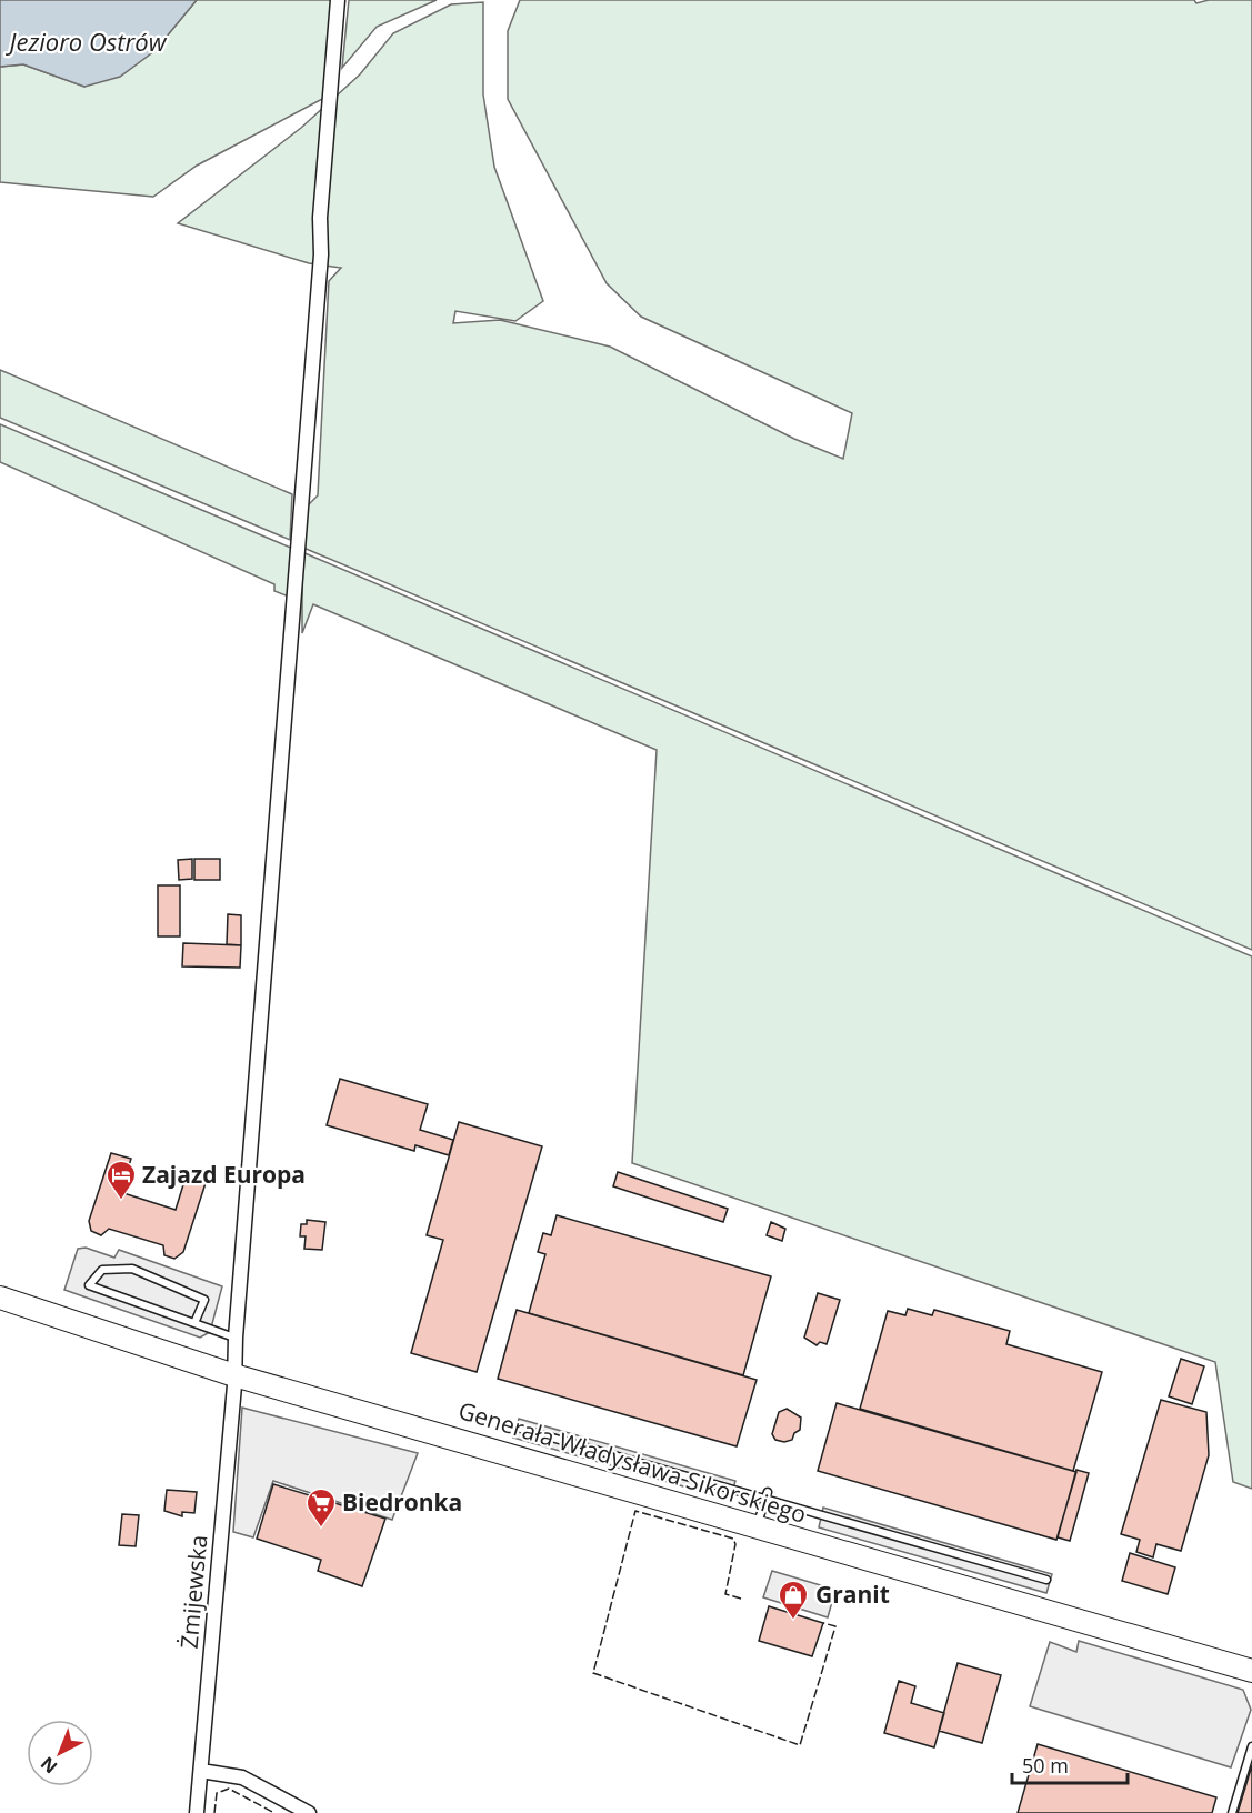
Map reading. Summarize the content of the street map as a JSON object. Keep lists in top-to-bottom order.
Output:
{
  "streets": {
    "main road": ["Generała Władysława Sikorskiego"],
    "street": ["Żmijewska"]
  },
  "crossings": [
    ["Generała Władysława Sikorskiego", "Żmijewska"]
  ],
  "water": ["Jezioro Ostrów"],
  "places": {
    "hotel": ["Zajazd Europa"],
    "supermarket": ["Biedronka"],
    "shop": ["Granit"]
  },
  "scale_bar": "50 m",
  "north": "bottom left"
}
